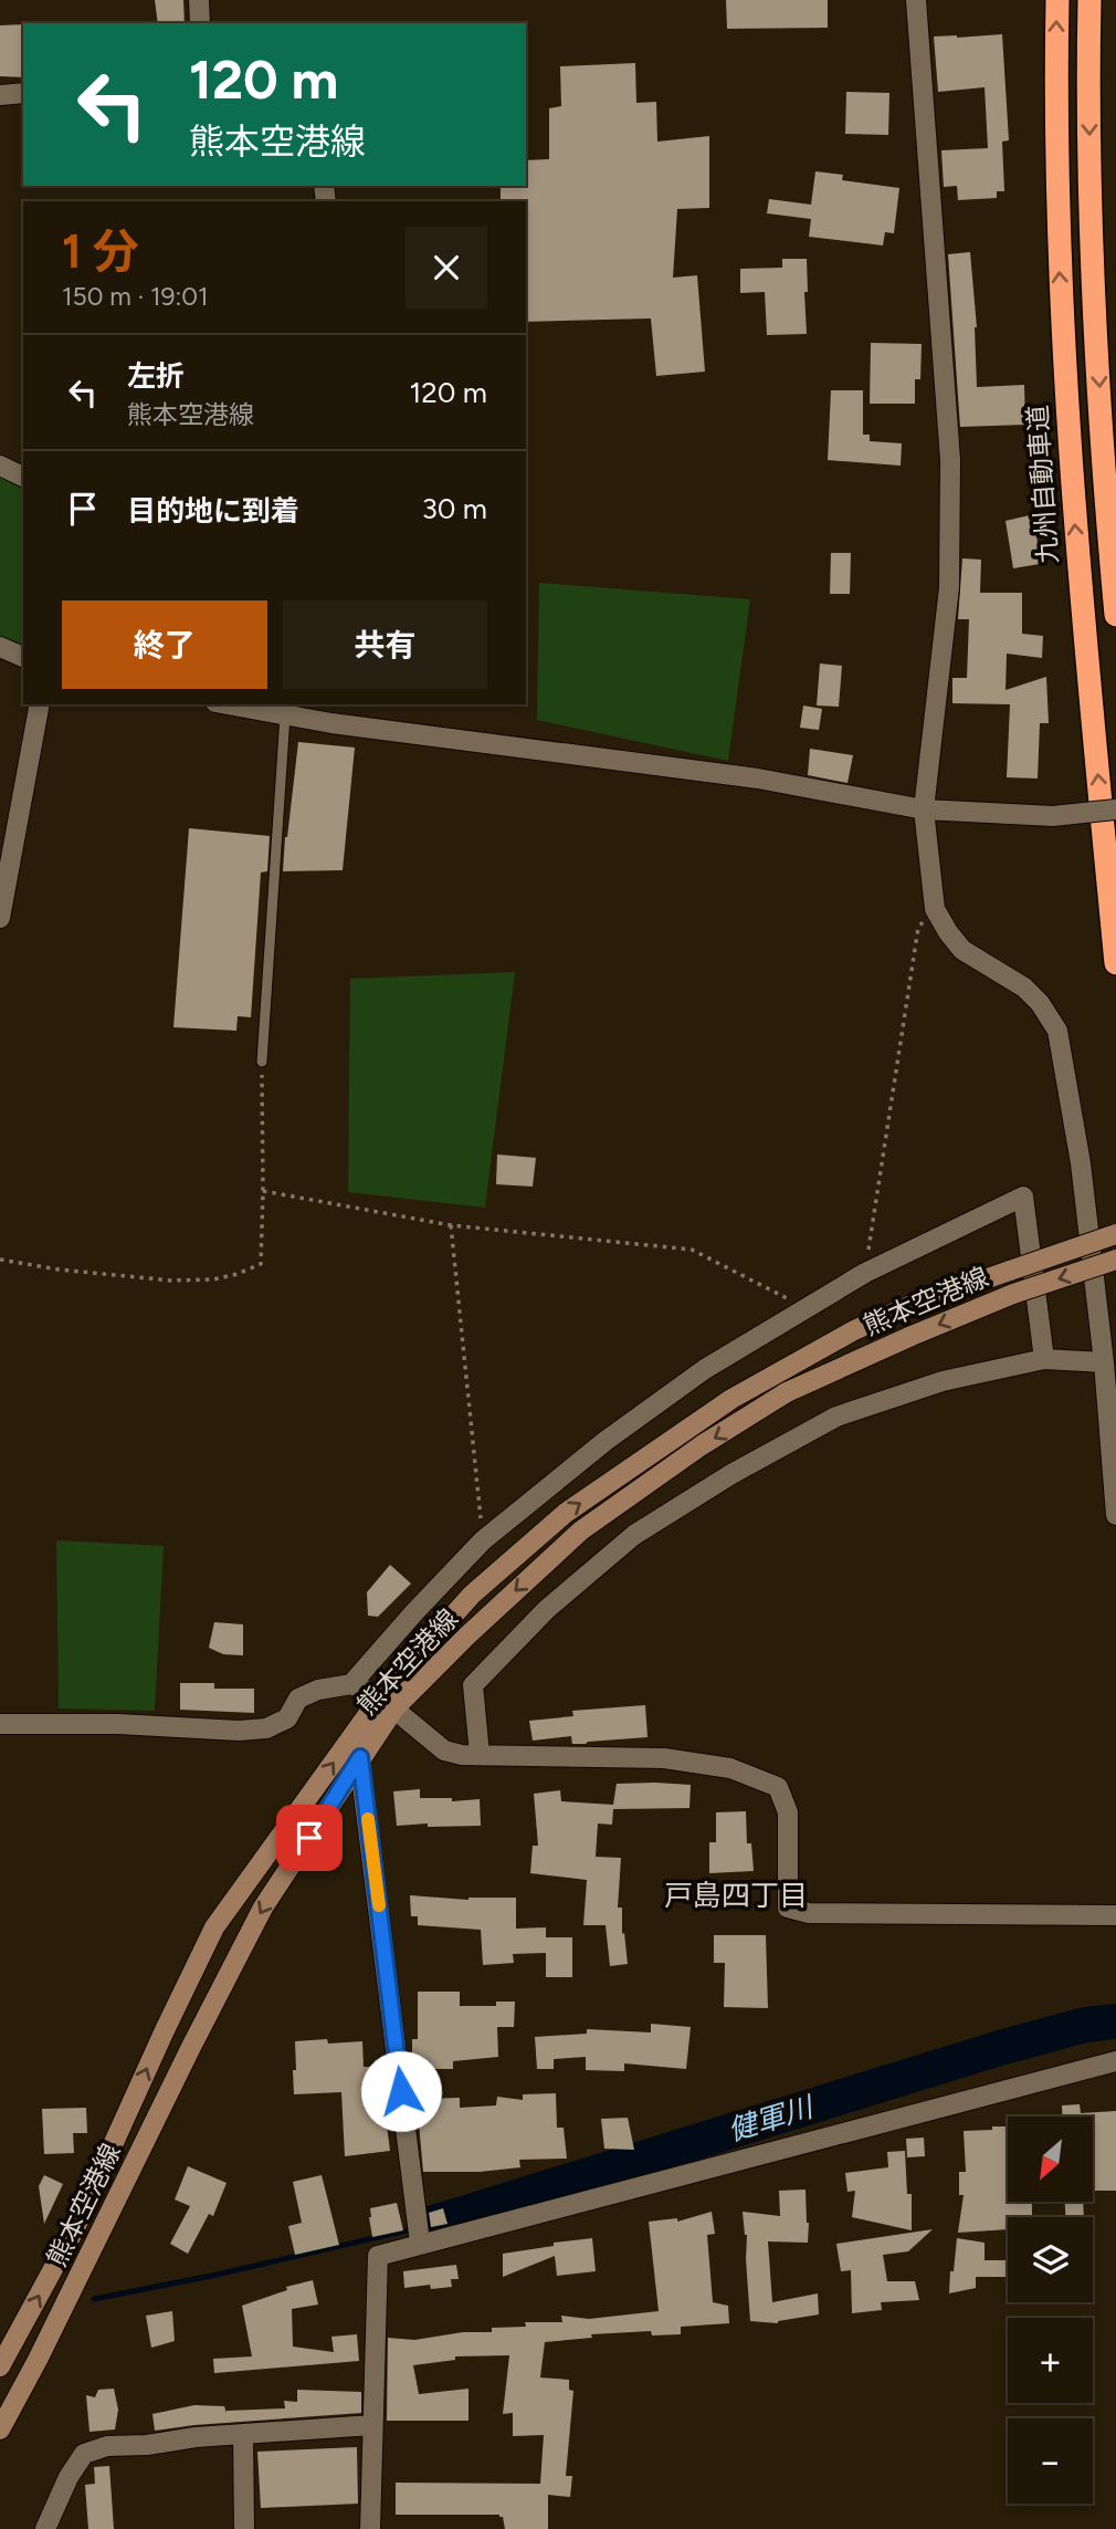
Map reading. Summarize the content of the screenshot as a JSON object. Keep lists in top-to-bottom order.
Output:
{
  "streets": {
    "highway": ["九州自動車道"],
    "main road": ["熊本空港線"]
  },
  "districts": ["戸島四丁目"],
  "water": ["健軍川"],
  "north": "bottom left",
  "page": {
    "turn": ["120 m", "熊本空港線"],
    "heading": ["1 分", "150 m · 19:01"],
    "list": [
      {
        "name": "左折",
        "note": "熊本空港線",
        "value": "120 m"
      },
      {
        "name": "目的地に到着",
        "value": "30 m"
      }
    ],
    "buttons": ["終了", "共有"],
    "map_buttons": ["+", "−"]
  }
}
